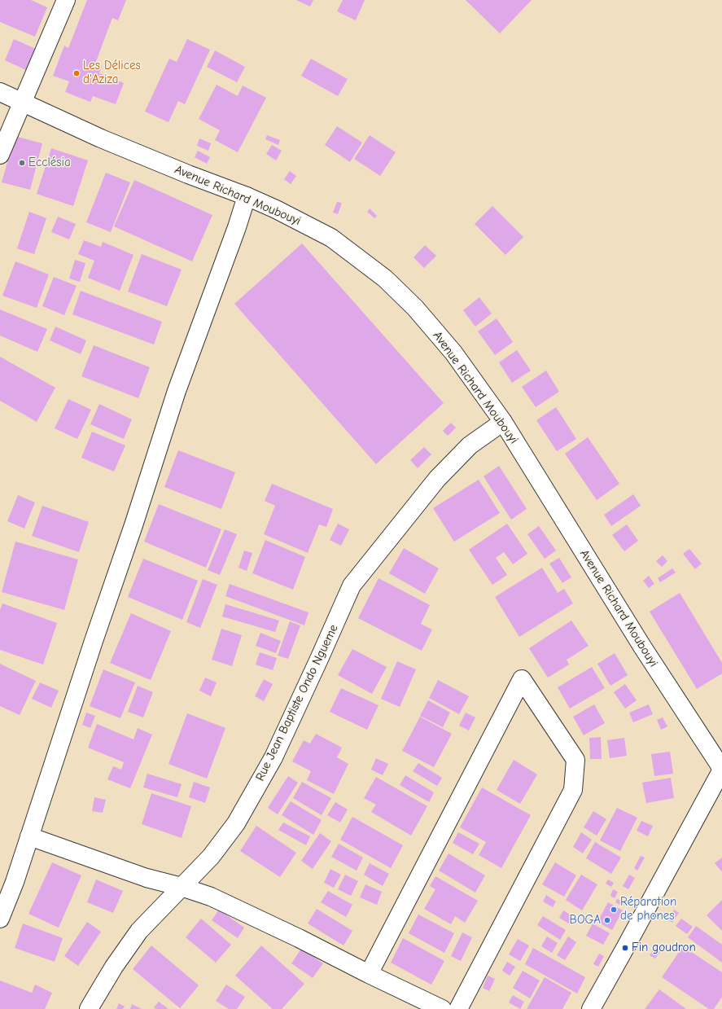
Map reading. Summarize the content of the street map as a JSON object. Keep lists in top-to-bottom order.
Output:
{
  "streets": {
    "street": ["Avenue Richard Moubouyi", "Rue Jean Baptiste Ondo Ngueme"]
  },
  "crossings": [
    ["Avenue Richard Moubouyi", "Rue Jean Baptiste Ondo Ngueme"]
  ],
  "places": [
    "Les Délices d'Aziza",
    "Ecclésia",
    "Réparation de phones",
    "BOGA",
    "Fin goudron"
  ]
}
